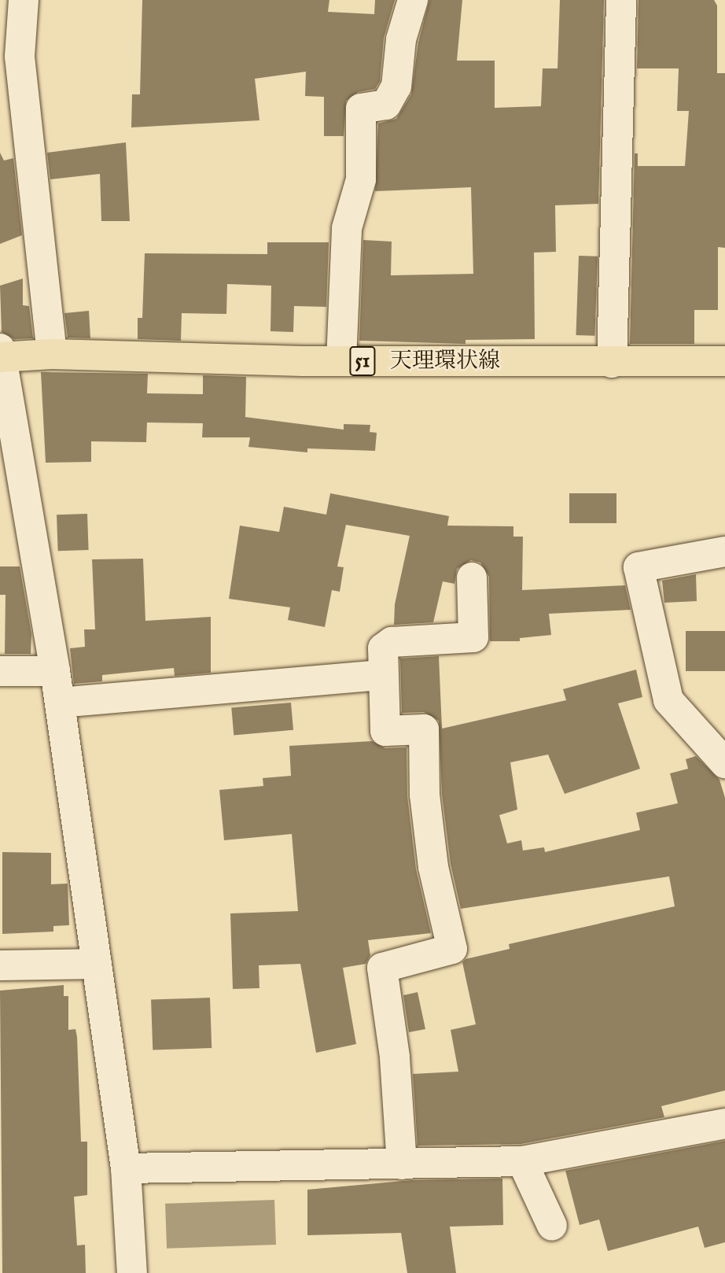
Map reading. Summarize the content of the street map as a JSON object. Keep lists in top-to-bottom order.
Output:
{
  "streets": {
    "main road": ["51", "天理環状線"]
  }
}
